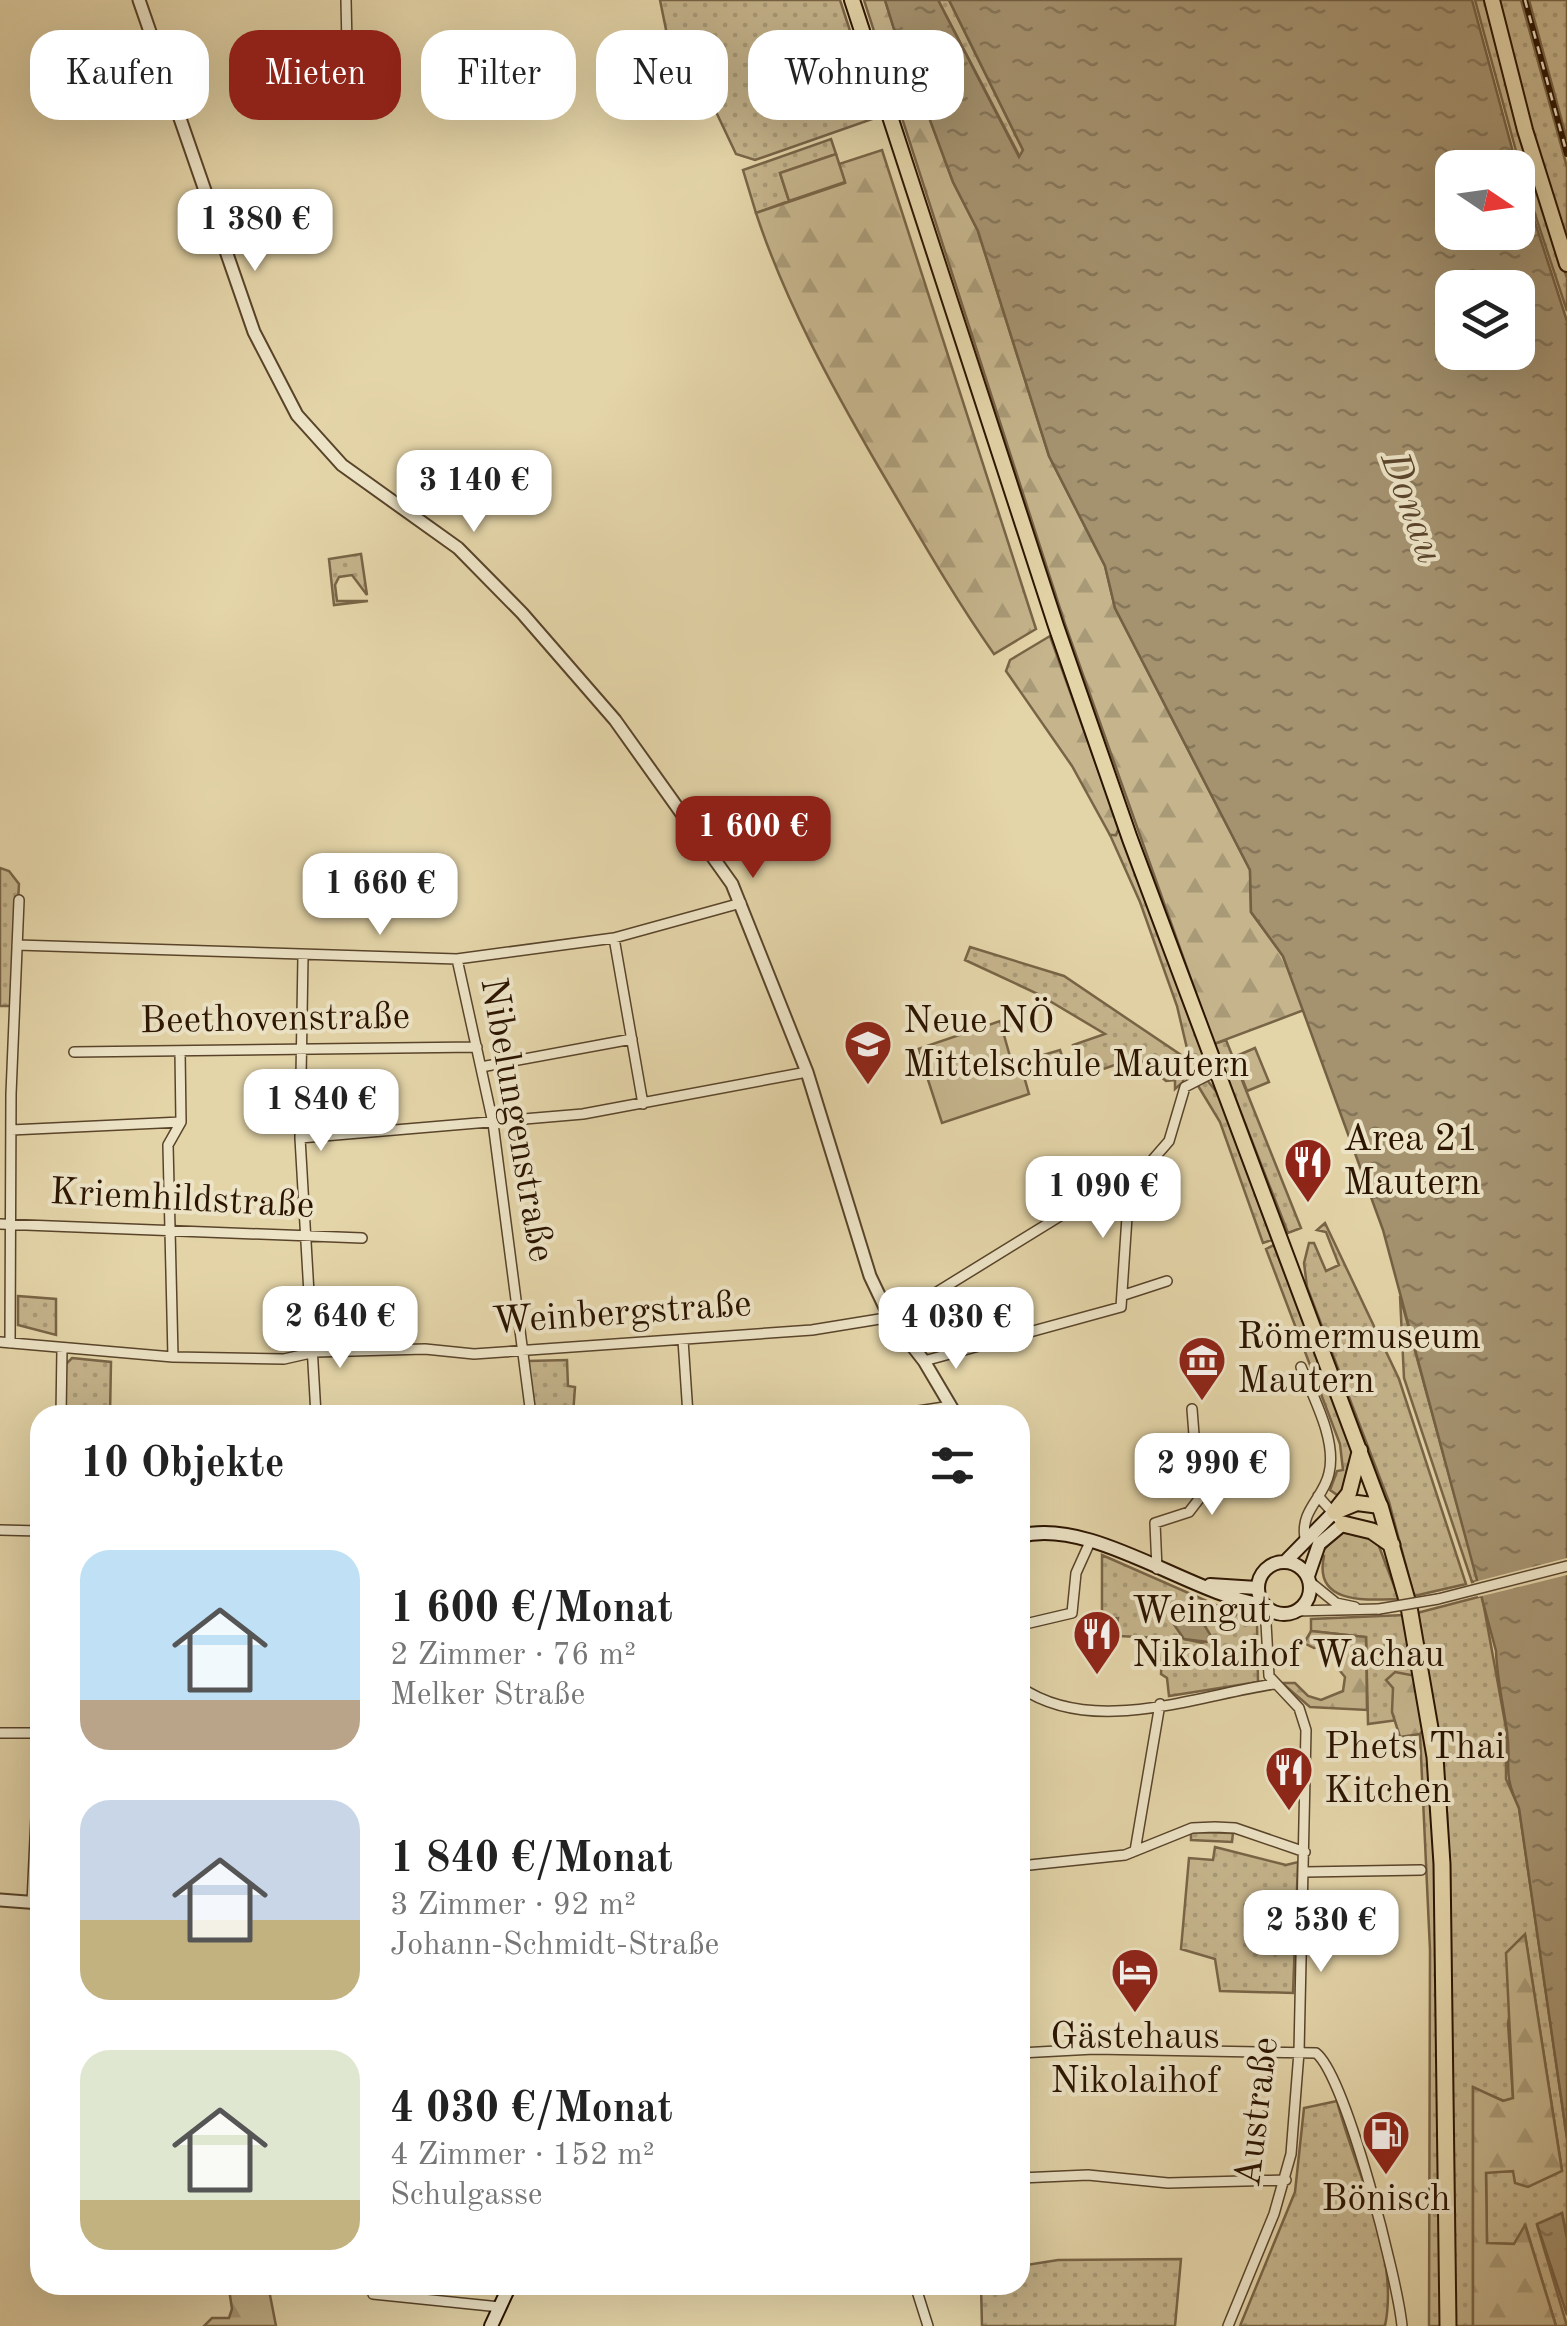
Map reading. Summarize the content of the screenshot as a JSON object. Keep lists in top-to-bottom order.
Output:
{
  "streets": {
    "street": [
      "Beethovenstraße",
      "Nibelungenstraße",
      "Kriemhildstraße",
      "Weinbergstraße",
      "Austraße"
    ]
  },
  "crossings": [
    ["Beethovenstraße", "Nibelungenstraße"],
    ["Nibelungenstraße", "Weinbergstraße"]
  ],
  "water": ["Donau"],
  "places": {
    "school or university": ["Neue NÖ Mittelschule Mautern"],
    "restaurant": ["Area 21 Mautern", "Weingut Nikolaihof Wachau", "Phets Thai Kitchen"],
    "museum": ["Römermuseum Mautern"],
    "hotel": ["Gästehaus Nikolaihof"],
    "fuel station": ["Bönisch"]
  },
  "north": "right",
  "page": {
    "chip": [
      "Kaufen",
      "Mieten",
      "Filter",
      "Neu",
      "Wohnung"
    ],
    "price": [
      "1 380 €",
      "3 140 €",
      "1 600 €",
      "1 660 €",
      "1 840 €",
      "1 090 €",
      "2 640 €",
      "4 030 €",
      "2 990 €",
      "2 530 €"
    ],
    "heading": "10 Objekte",
    "list": [
      {
        "name": "1 600 €/Monat",
        "note": "2 Zimmer · 76 m² · Melker Straße"
      },
      {
        "name": "1 840 €/Monat",
        "note": "3 Zimmer · 92 m² · Johann-Schmidt-Straße"
      },
      {
        "name": "4 030 €/Monat",
        "note": "4 Zimmer · 152 m² · Schulgasse"
      }
    ]
  }
}
